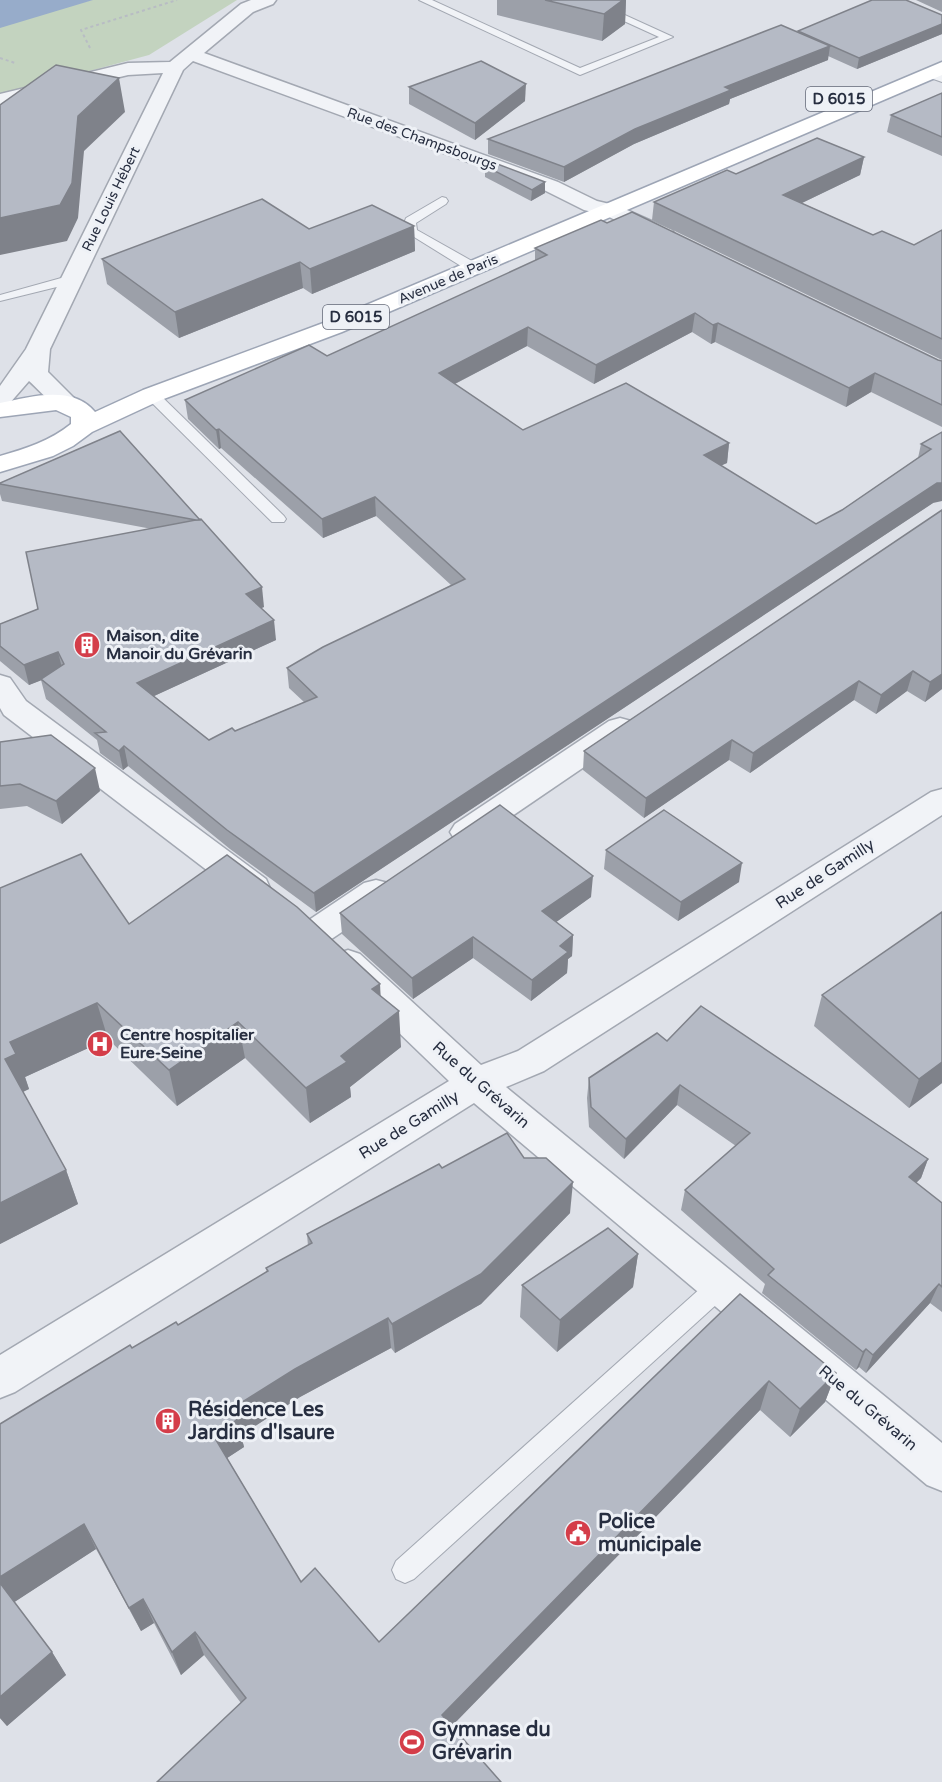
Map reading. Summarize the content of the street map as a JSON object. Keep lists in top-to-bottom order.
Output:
{
  "streets": {
    "main road": ["D 6015", "Avenue de Paris"],
    "street": [
      "Rue des Champsbourgs",
      "Rue Louis Hébert",
      "Rue de Gamilly",
      "Rue du Grévarin"
    ]
  },
  "crossings": [
    ["D 6015", "Rue Louis Hébert"],
    ["D 6015", "Avenue de Paris"],
    ["Rue des Champsbourgs", "Rue Louis Hébert"],
    ["Rue des Champsbourgs", "Avenue de Paris"],
    ["Rue Louis Hébert", "Avenue de Paris"],
    ["Rue de Gamilly", "Rue du Grévarin"]
  ],
  "places": {
    "building": ["Maison, dite Manoir du Grévarin", "Résidence Les Jardins d'Isaure"],
    "hospital": ["Centre hospitalier Eure-Seine"],
    "public building": ["Police municipale"],
    "sports": ["Gymnase du Grévarin"]
  }
}
